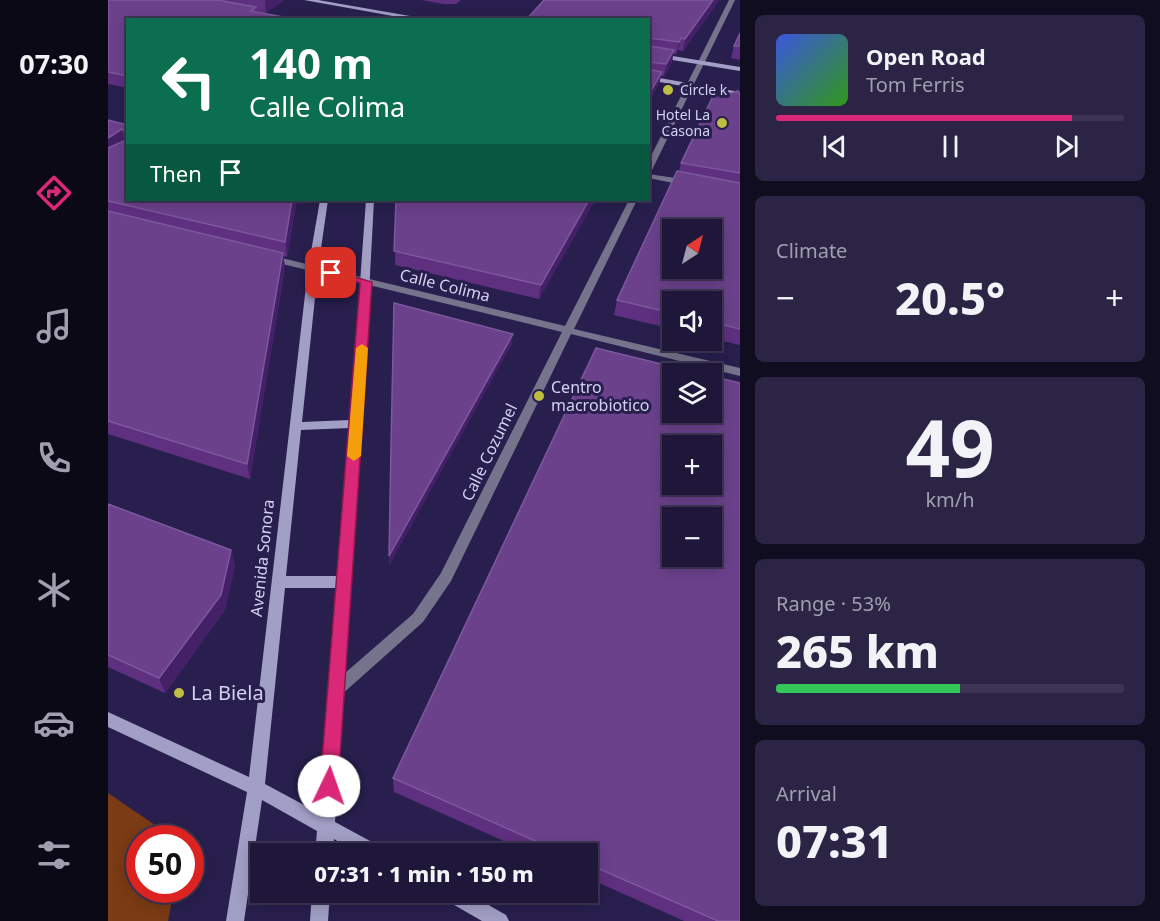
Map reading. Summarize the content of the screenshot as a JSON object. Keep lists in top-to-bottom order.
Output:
{
  "streets": {
    "main road": ["Avenida Sonora"],
    "street": ["Calle Colima", "Calle Cozumel"]
  },
  "crossings": [
    ["Calle Colima", "Calle Cozumel"],
    ["Calle Colima", "Avenida Sonora"]
  ],
  "places": [
    "Circle k",
    "Hotel La Casona",
    "Centro macrobiotico",
    "La Biela"
  ],
  "north": "top right",
  "page": {
    "tabs": "07:30",
    "turn": ["140 m", "Calle Colima"],
    "song": ["Open Road", "Tom Ferris"],
    "then": "Then",
    "tile": [
      "Climate",
      ["49", "km/h"],
      ["Range · 53%", "265 km"],
      ["Arrival", "07:31"]
    ],
    "map_buttons": ["+", "−"],
    "heat": ["−", "20.5°", "+"],
    "limit": "50",
    "trip": "07:31 · 1 min · 150 m"
  }
}
